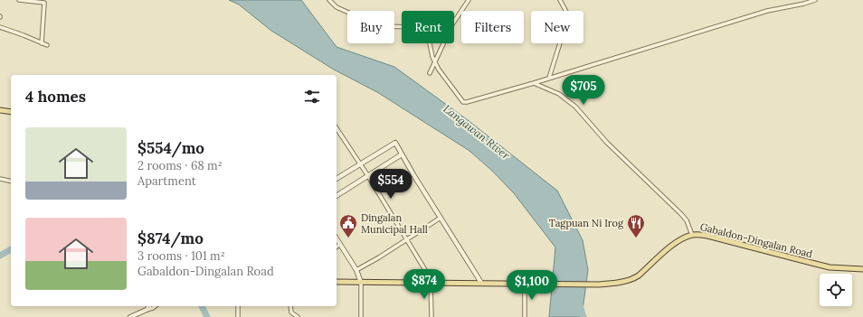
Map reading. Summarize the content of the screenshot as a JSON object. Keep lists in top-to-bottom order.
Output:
{
  "streets": {
    "main road": ["Gabaldon-Dingalan Road"]
  },
  "water": ["Langawan River"],
  "places": {
    "public building": ["Dingalan Municipal Hall"],
    "restaurant": ["Tagpuan Ni Irog"]
  },
  "page": {
    "chip": [
      "Buy",
      "Rent",
      "Filters",
      "New"
    ],
    "price": [
      "$705",
      "$554",
      "$874",
      "$1,100"
    ],
    "heading": "4 homes",
    "list": [
      {
        "name": "$554/mo",
        "note": "2 rooms · 68 m² · Apartment"
      },
      {
        "name": "$874/mo",
        "note": "3 rooms · 101 m² · Gabaldon-Dingalan Road"
      }
    ]
  }
}
